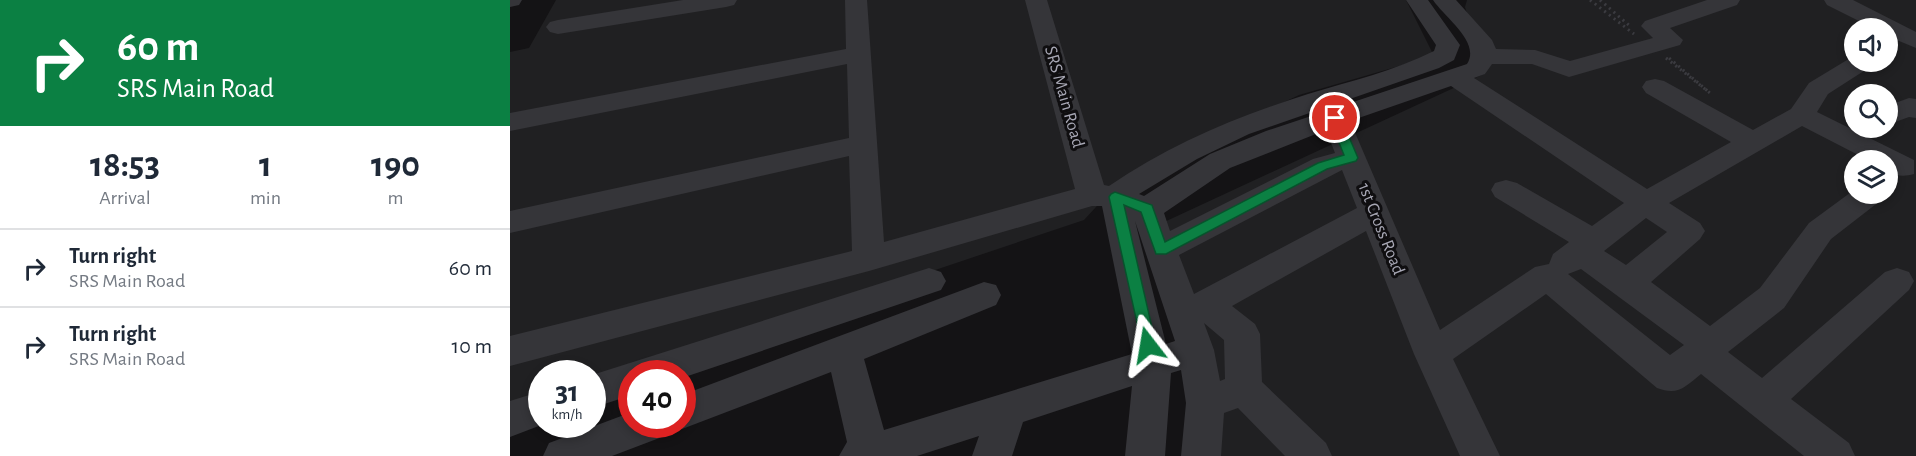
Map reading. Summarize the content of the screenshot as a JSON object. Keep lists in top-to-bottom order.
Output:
{
  "streets": {
    "street": ["SRS Main Road", "1st Cross Road"]
  },
  "page": {
    "turn": ["60 m", "SRS Main Road"],
    "eta": [
      "18:53",
      "Arrival",
      "1",
      "min",
      "190",
      "m"
    ],
    "list": [
      {
        "name": "Turn right",
        "note": "SRS Main Road",
        "value": "60 m"
      },
      {
        "name": "Turn right",
        "note": "SRS Main Road",
        "value": "10 m"
      }
    ],
    "speed": "31 km/h",
    "limit": "40"
  }
}
